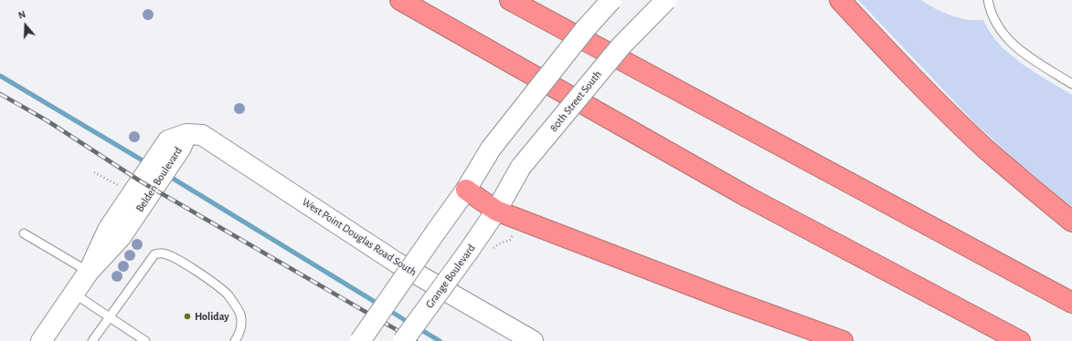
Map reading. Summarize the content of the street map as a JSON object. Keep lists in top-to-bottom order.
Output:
{
  "streets": {
    "street": [
      "80th Street South",
      "Belden Boulevard",
      "West Point Douglas Road South",
      "Grange Boulevard"
    ]
  },
  "crossings": [
    ["80th Street South", "Grange Boulevard"],
    ["Belden Boulevard", "West Point Douglas Road South"]
  ],
  "places": ["Holiday"],
  "north": "top"
}
